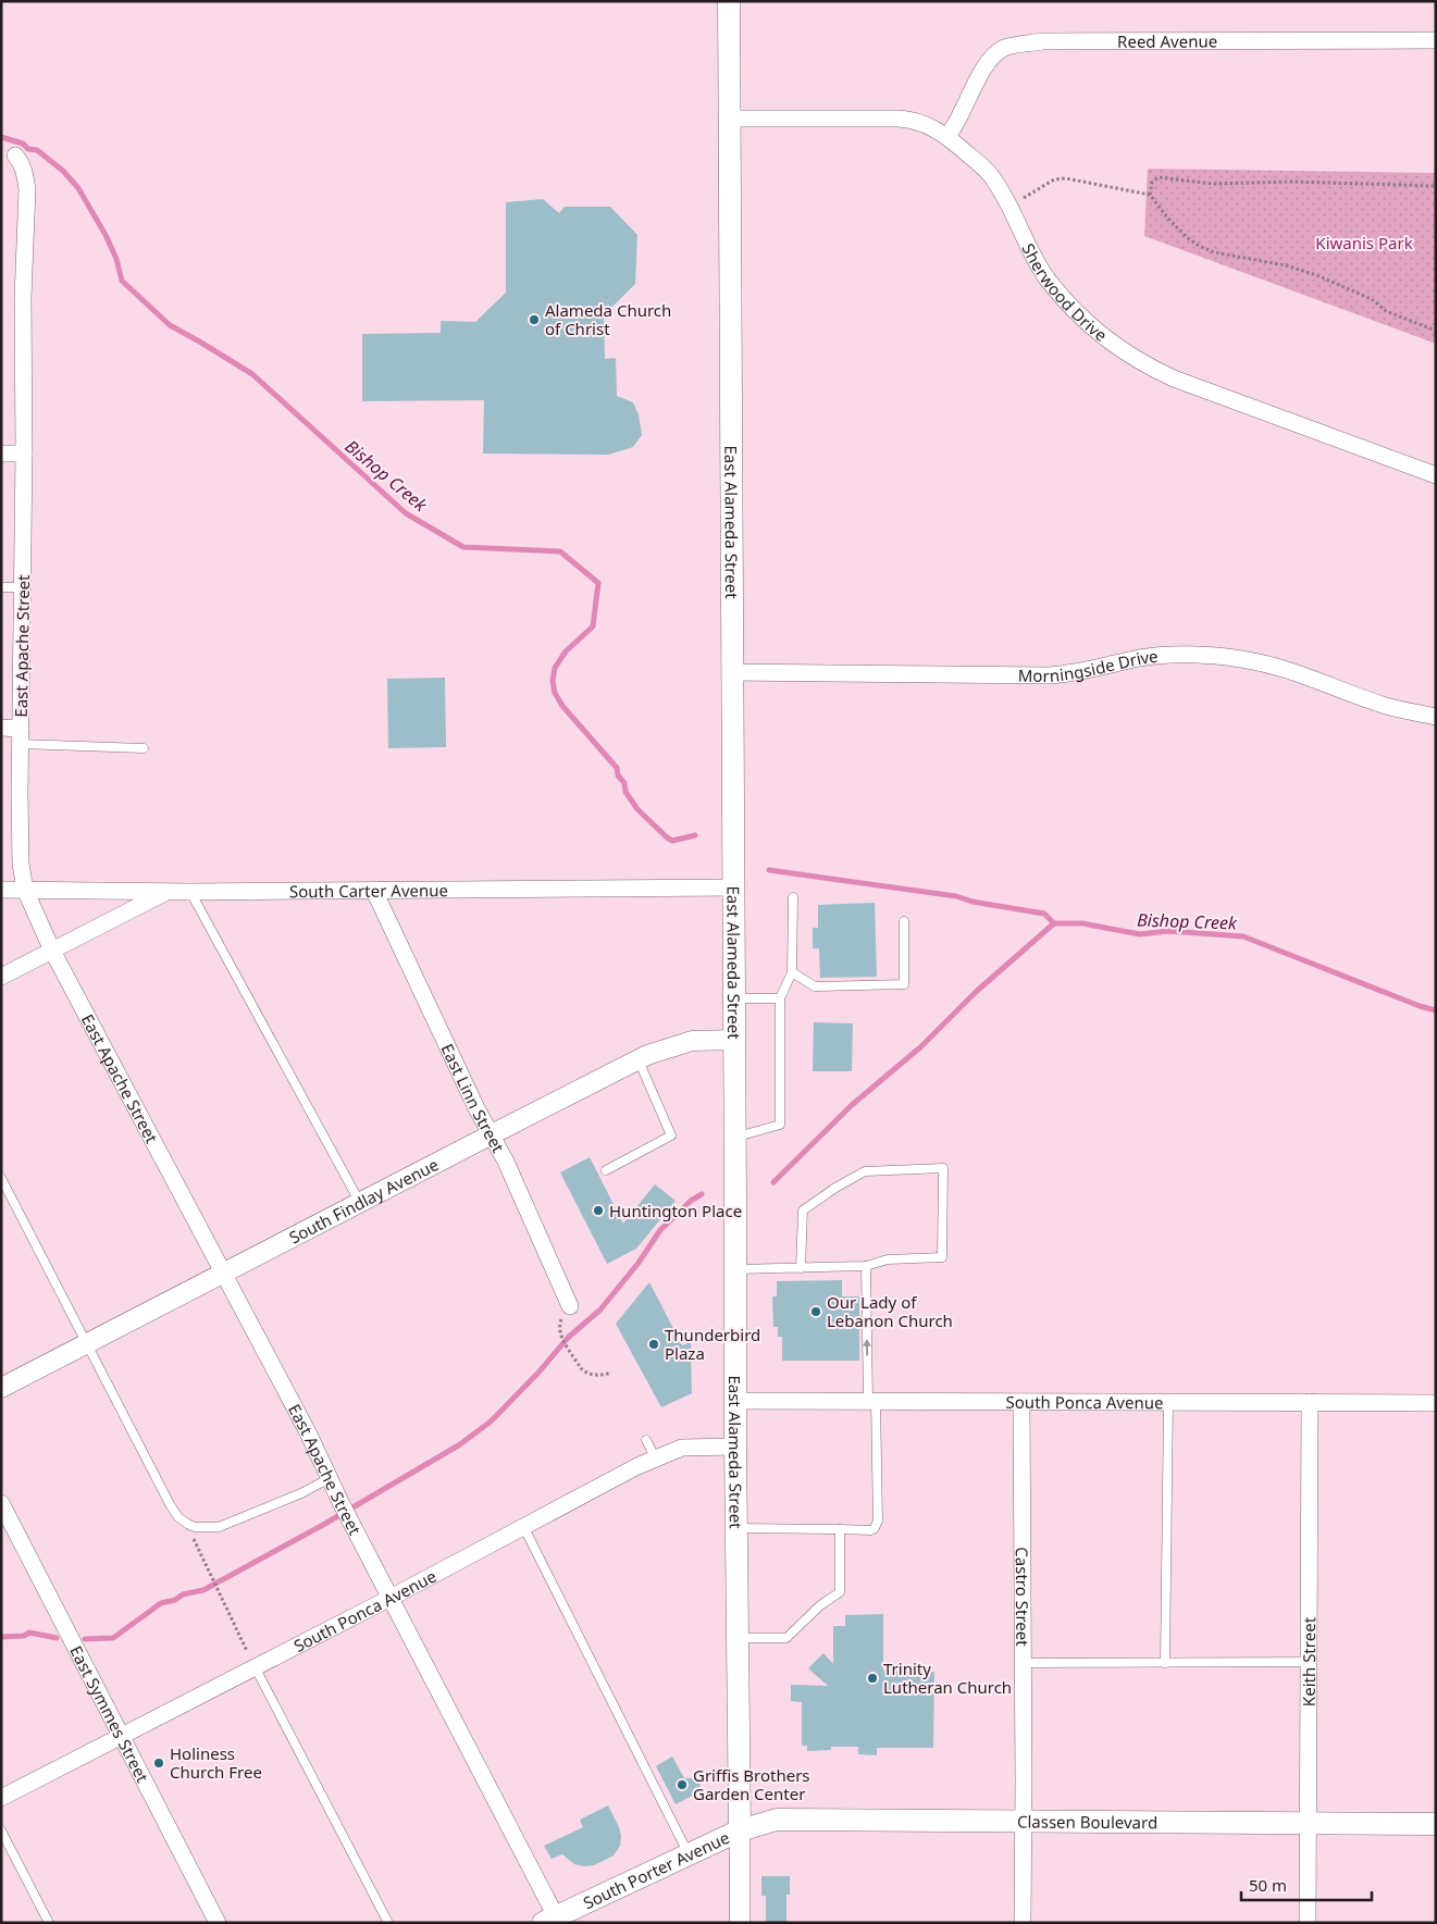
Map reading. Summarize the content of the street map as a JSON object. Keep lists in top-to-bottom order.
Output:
{
  "streets": {
    "main road": ["East Alameda Street", "Classen Boulevard", "South Porter Avenue"],
    "street": [
      "Reed Avenue",
      "Sherwood Drive",
      "East Apache Street",
      "Morningside Drive",
      "South Carter Avenue",
      "East Linn Street",
      "South Findlay Avenue",
      "South Ponca Avenue",
      "Castro Street",
      "Keith Street",
      "East Symmes Street"
    ]
  },
  "crossings": [
    ["Reed Avenue", "Sherwood Drive"],
    ["Sherwood Drive", "East Alameda Street"],
    ["East Alameda Street", "Morningside Drive"],
    ["East Alameda Street", "South Carter Avenue"],
    ["East Alameda Street", "South Findlay Avenue"],
    ["East Alameda Street", "South Ponca Avenue"],
    ["East Alameda Street", "Classen Boulevard"],
    ["East Alameda Street", "South Porter Avenue"],
    ["East Apache Street", "South Carter Avenue"],
    ["East Apache Street", "South Findlay Avenue"],
    ["East Apache Street", "South Ponca Avenue"],
    ["East Apache Street", "South Porter Avenue"],
    ["South Carter Avenue", "East Linn Street"],
    ["East Linn Street", "South Findlay Avenue"],
    ["South Ponca Avenue", "Castro Street"],
    ["South Ponca Avenue", "Keith Street"],
    ["South Ponca Avenue", "East Symmes Street"],
    ["Castro Street", "Classen Boulevard"],
    ["Keith Street", "Classen Boulevard"],
    ["Classen Boulevard", "South Porter Avenue"]
  ],
  "water": ["Bishop Creek"],
  "parks": ["Kiwanis Park"],
  "places": [
    "Alameda Church of Christ",
    "Huntington Place",
    "Our Lady of Lebanon Church",
    "Thunderbird Plaza",
    "Trinity Lutheran Church",
    "Holiness Church Free",
    "Griffis Brothers Garden Center"
  ],
  "scale_bar": "50 m"
}
